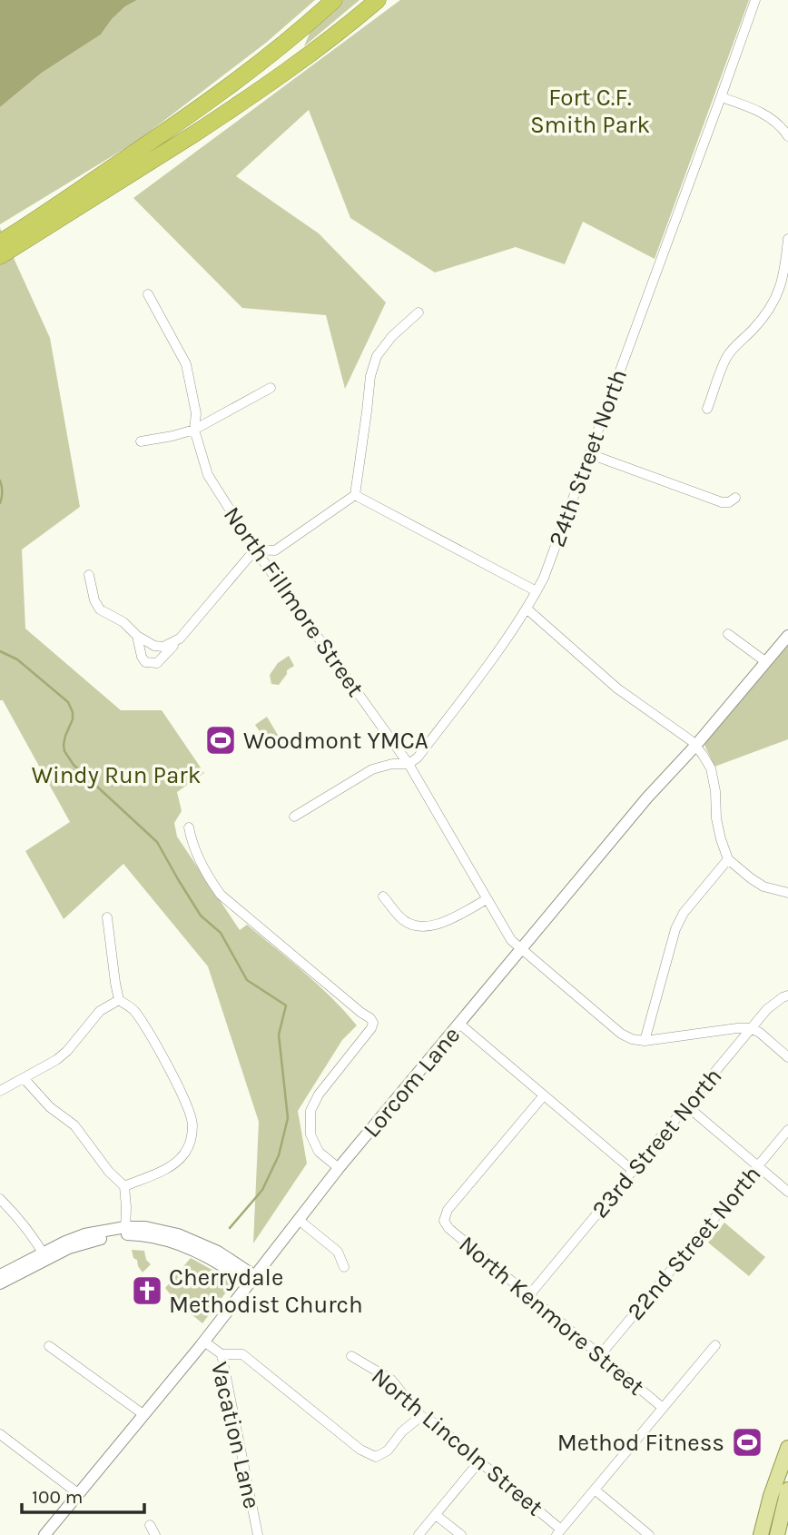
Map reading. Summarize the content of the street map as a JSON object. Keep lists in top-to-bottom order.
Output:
{
  "streets": {
    "street": [
      "24th Street North",
      "North Fillmore Street",
      "Lorcom Lane",
      "23rd Street North",
      "22nd Street North",
      "North Kenmore Street",
      "Vacation Lane",
      "North Lincoln Street"
    ]
  },
  "crossings": [
    ["24th Street North", "North Fillmore Street"],
    ["North Fillmore Street", "Lorcom Lane"],
    ["North Fillmore Street", "23rd Street North"],
    ["Lorcom Lane", "Vacation Lane"],
    ["23rd Street North", "North Kenmore Street"],
    ["22nd Street North", "North Kenmore Street"]
  ],
  "parks": ["Fort C.F. Smith Park", "Windy Run Park"],
  "places": {
    "sports": ["Woodmont YMCA", "Method Fitness"],
    "church": ["Cherrydale Methodist Church"]
  },
  "scale_bar": "100 m"
}
